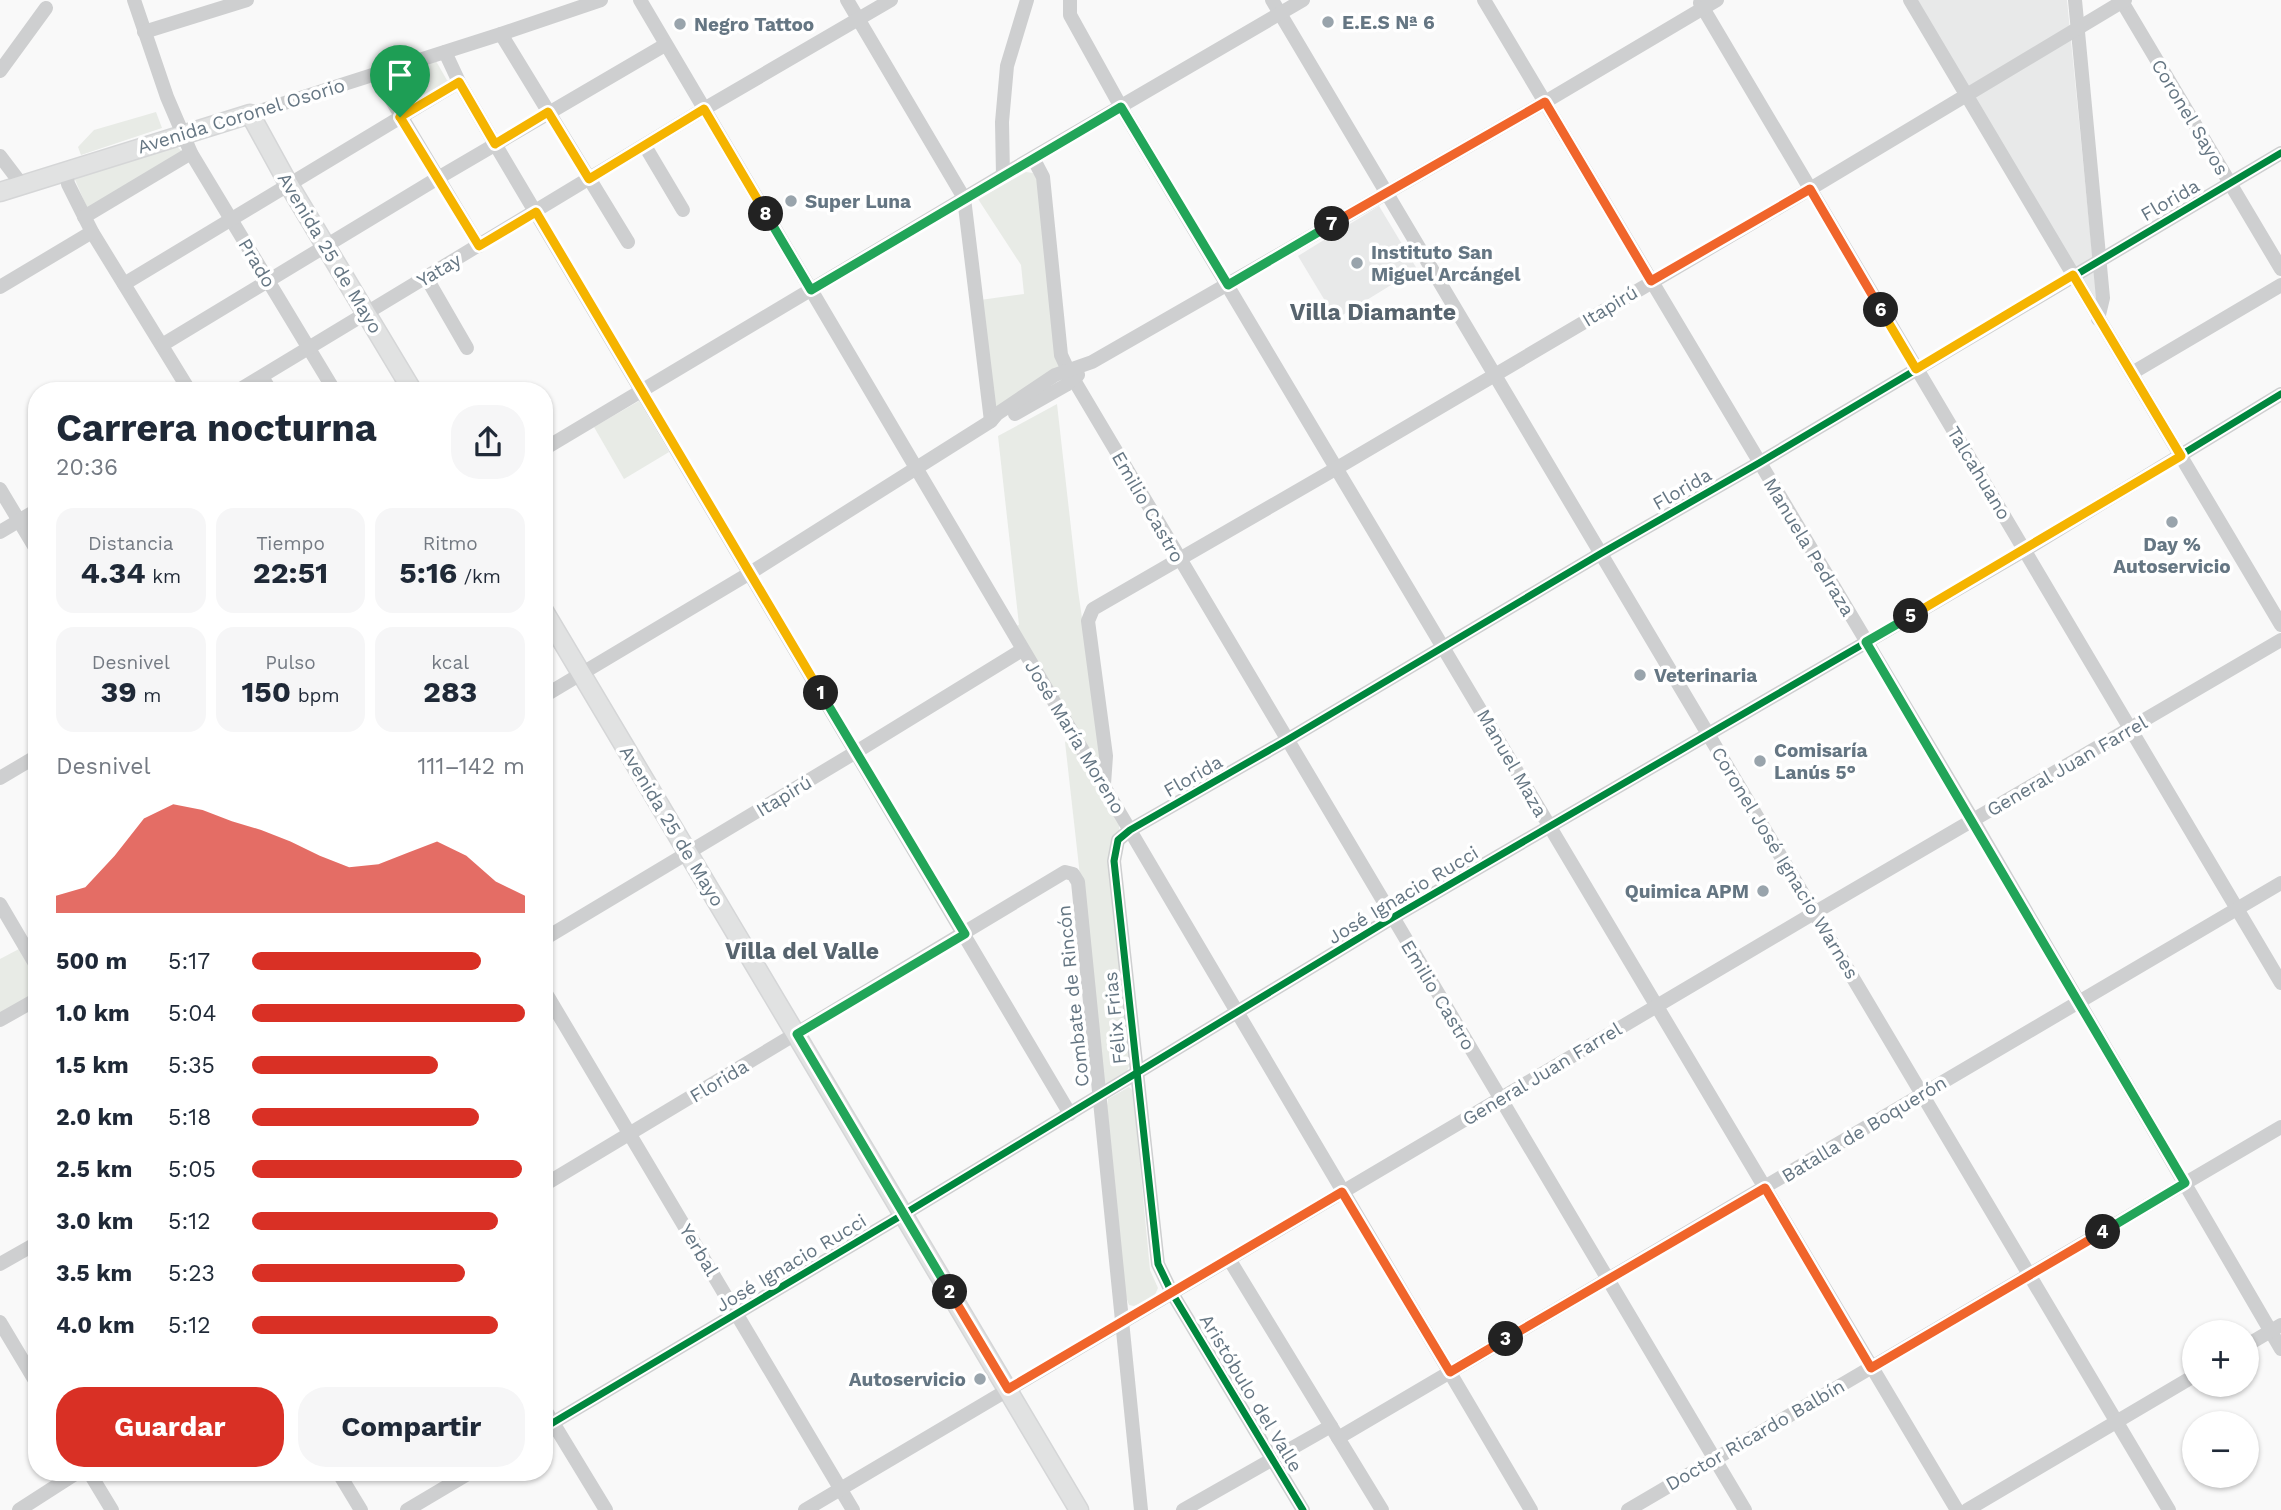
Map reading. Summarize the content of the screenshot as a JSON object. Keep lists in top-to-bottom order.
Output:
{
  "streets": {
    "main road": ["Avenida Coronel Osorio", "Avenida 25 de Mayo"],
    "street": [
      "Coronel Sayos",
      "Florida",
      "Prado",
      "Yatay",
      "Itapirú",
      "Talcahuano",
      "Emilio Castro",
      "Manuela Pedraza",
      "José María Moreno",
      "Manuel Maza",
      "General Juan Farrel",
      "Coronel José Ignacio Warnes",
      "José Ignacio Rucci",
      "Combate de Rincón",
      "Félix Frias",
      "Batalla de Boquerón",
      "Yerbal",
      "Aristóbulo del Valle",
      "Doctor Ricardo Balbín"
    ]
  },
  "crossings": [
    ["Avenida Coronel Osorio", "Avenida 25 de Mayo"],
    ["Avenida Coronel Osorio", "Prado"],
    ["Coronel Sayos", "Florida"],
    ["Coronel Sayos", "Itapirú"],
    ["Florida", "Avenida 25 de Mayo"],
    ["Florida", "Talcahuano"],
    ["Florida", "Emilio Castro"],
    ["Florida", "Manuela Pedraza"],
    ["Florida", "José María Moreno"],
    ["Florida", "Manuel Maza"],
    ["Florida", "Coronel José Ignacio Warnes"],
    ["Florida", "Combate de Rincón"],
    ["Florida", "Félix Frias"],
    ["Florida", "Yerbal"],
    ["Avenida 25 de Mayo", "Yatay"],
    ["Avenida 25 de Mayo", "Itapirú"],
    ["Avenida 25 de Mayo", "General Juan Farrel"],
    ["Avenida 25 de Mayo", "José Ignacio Rucci"],
    ["Prado", "Yatay"],
    ["Yatay", "José María Moreno"],
    ["Itapirú", "Talcahuano"],
    ["Itapirú", "Emilio Castro"],
    ["Itapirú", "Manuela Pedraza"],
    ["Itapirú", "José María Moreno"],
    ["Itapirú", "Manuel Maza"],
    ["Itapirú", "Coronel José Ignacio Warnes"],
    ["Talcahuano", "General Juan Farrel"],
    ["Talcahuano", "José Ignacio Rucci"],
    ["Talcahuano", "Batalla de Boquerón"],
    ["Emilio Castro", "General Juan Farrel"],
    ["Emilio Castro", "José Ignacio Rucci"],
    ["Emilio Castro", "Batalla de Boquerón"],
    ["Emilio Castro", "Doctor Ricardo Balbín"],
    ["Manuela Pedraza", "General Juan Farrel"],
    ["Manuela Pedraza", "José Ignacio Rucci"],
    ["Manuela Pedraza", "Batalla de Boquerón"],
    ["Manuela Pedraza", "Doctor Ricardo Balbín"],
    ["José María Moreno", "General Juan Farrel"],
    ["José María Moreno", "José Ignacio Rucci"],
    ["José María Moreno", "Félix Frias"],
    ["José María Moreno", "Batalla de Boquerón"],
    ["Manuel Maza", "General Juan Farrel"],
    ["Manuel Maza", "José Ignacio Rucci"],
    ["Manuel Maza", "Batalla de Boquerón"],
    ["Manuel Maza", "Doctor Ricardo Balbín"],
    ["General Juan Farrel", "Coronel José Ignacio Warnes"],
    ["General Juan Farrel", "Combate de Rincón"],
    ["General Juan Farrel", "Félix Frias"],
    ["General Juan Farrel", "Yerbal"],
    ["General Juan Farrel", "Aristóbulo del Valle"],
    ["Coronel José Ignacio Warnes", "José Ignacio Rucci"],
    ["Coronel José Ignacio Warnes", "Batalla de Boquerón"],
    ["Coronel José Ignacio Warnes", "Doctor Ricardo Balbín"],
    ["José Ignacio Rucci", "Combate de Rincón"],
    ["José Ignacio Rucci", "Félix Frias"],
    ["José Ignacio Rucci", "Yerbal"],
    ["Félix Frias", "Aristóbulo del Valle"],
    ["Batalla de Boquerón", "Aristóbulo del Valle"]
  ],
  "districts": ["Villa Diamante", "Villa del Valle"],
  "places": [
    "E.E.S Nª 6",
    "Negro Tattoo",
    "Super Luna",
    "Instituto San Miguel Arcángel",
    "Day % Autoservicio",
    "Veterinaria",
    "Comisaría Lanús 5°",
    "Quimica APM",
    "Autoservicio"
  ],
  "page": {
    "pins": [
      "8",
      "7",
      "6",
      "5",
      "1",
      "4",
      "2",
      "3"
    ],
    "heading": ["Carrera nocturna", "20:36"],
    "stats": [
      ["Distancia", "4.34 km"],
      ["Tiempo", "22:51"],
      ["Ritmo", "5:16 /km"],
      ["Desnivel", "39 m"],
      ["Pulso", "150 bpm"],
      ["kcal", "283"]
    ],
    "chart": ["Desnivel", "111–142 m"],
    "list": [
      {
        "name": "500 m",
        "note": "5:17"
      },
      {
        "name": "1.0 km",
        "note": "5:04"
      },
      {
        "name": "1.5 km",
        "note": "5:35"
      },
      {
        "name": "2.0 km",
        "note": "5:18"
      },
      {
        "name": "2.5 km",
        "note": "5:05"
      },
      {
        "name": "3.0 km",
        "note": "5:12"
      },
      {
        "name": "3.5 km",
        "note": "5:23"
      },
      {
        "name": "4.0 km",
        "note": "5:12"
      }
    ],
    "map_buttons": ["+", "−"],
    "buttons": ["Guardar", "Compartir"]
  }
}
